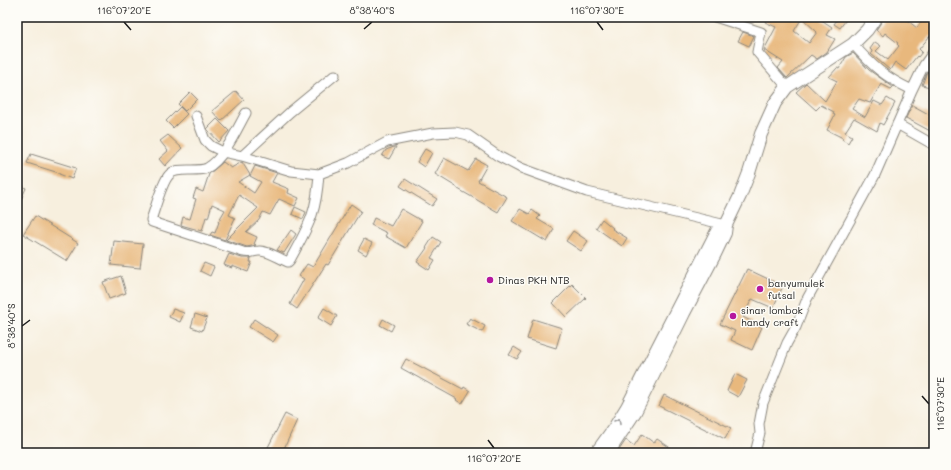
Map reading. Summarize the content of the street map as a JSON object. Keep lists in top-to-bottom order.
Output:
{
  "places": ["Dinas PKH NTB", "banyumulek futsal", "sinar lombok handy craft"],
  "coordinates": ["116°07'20\"E", "8°38'40\"S", "116°07'30\"E"]
}
